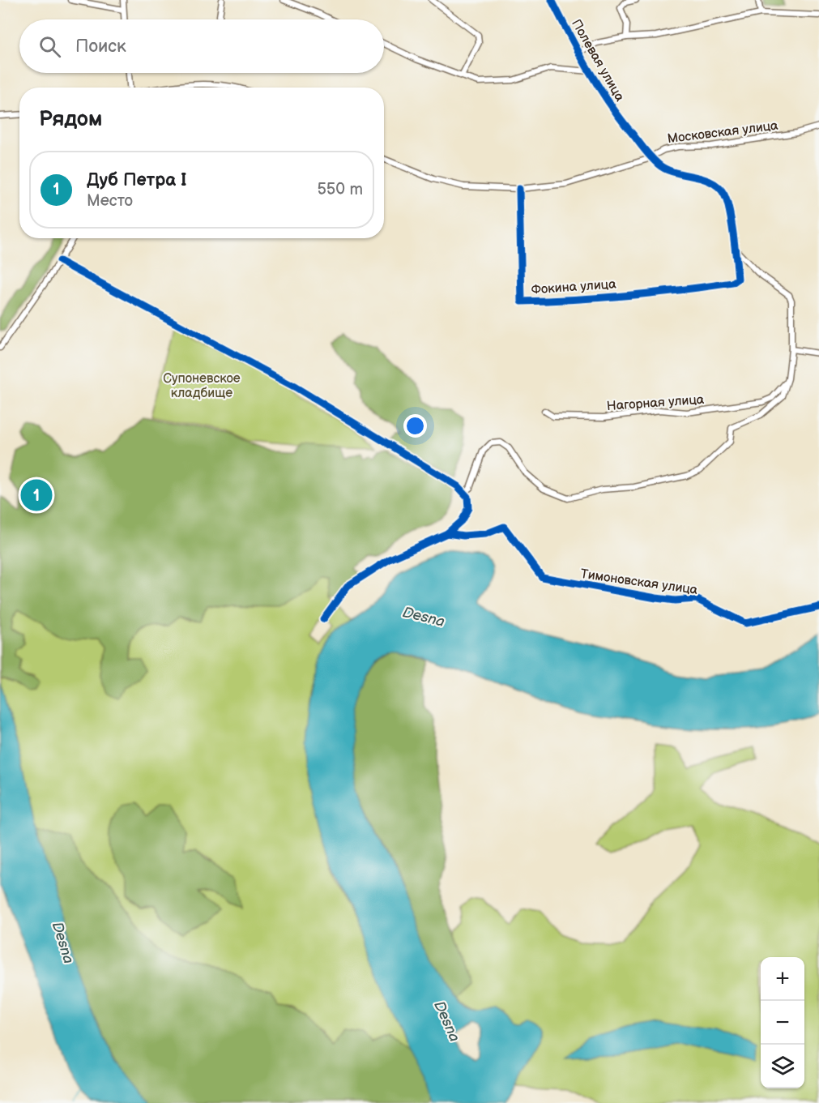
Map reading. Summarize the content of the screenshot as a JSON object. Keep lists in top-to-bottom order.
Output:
{
  "streets": {
    "street": [
      "Полевая улица",
      "Московская улица",
      "Фокина улица",
      "Нагорная улица",
      "Тимоновская улица"
    ]
  },
  "crossings": [
    ["Полевая улица", "Московская улица"],
    ["Полевая улица", "Фокина улица"],
    ["Московская улица", "Фокина улица"]
  ],
  "water": ["Desna"],
  "parks": ["Супоневское кладбище"],
  "page": {
    "search": "Поиск",
    "heading": "Рядом",
    "list": [
      {
        "mark": "1",
        "name": "Дуб Петра I",
        "note": "Место",
        "value": "550 m"
      }
    ],
    "pins": "1",
    "map_buttons": ["+", "−"]
  }
}
